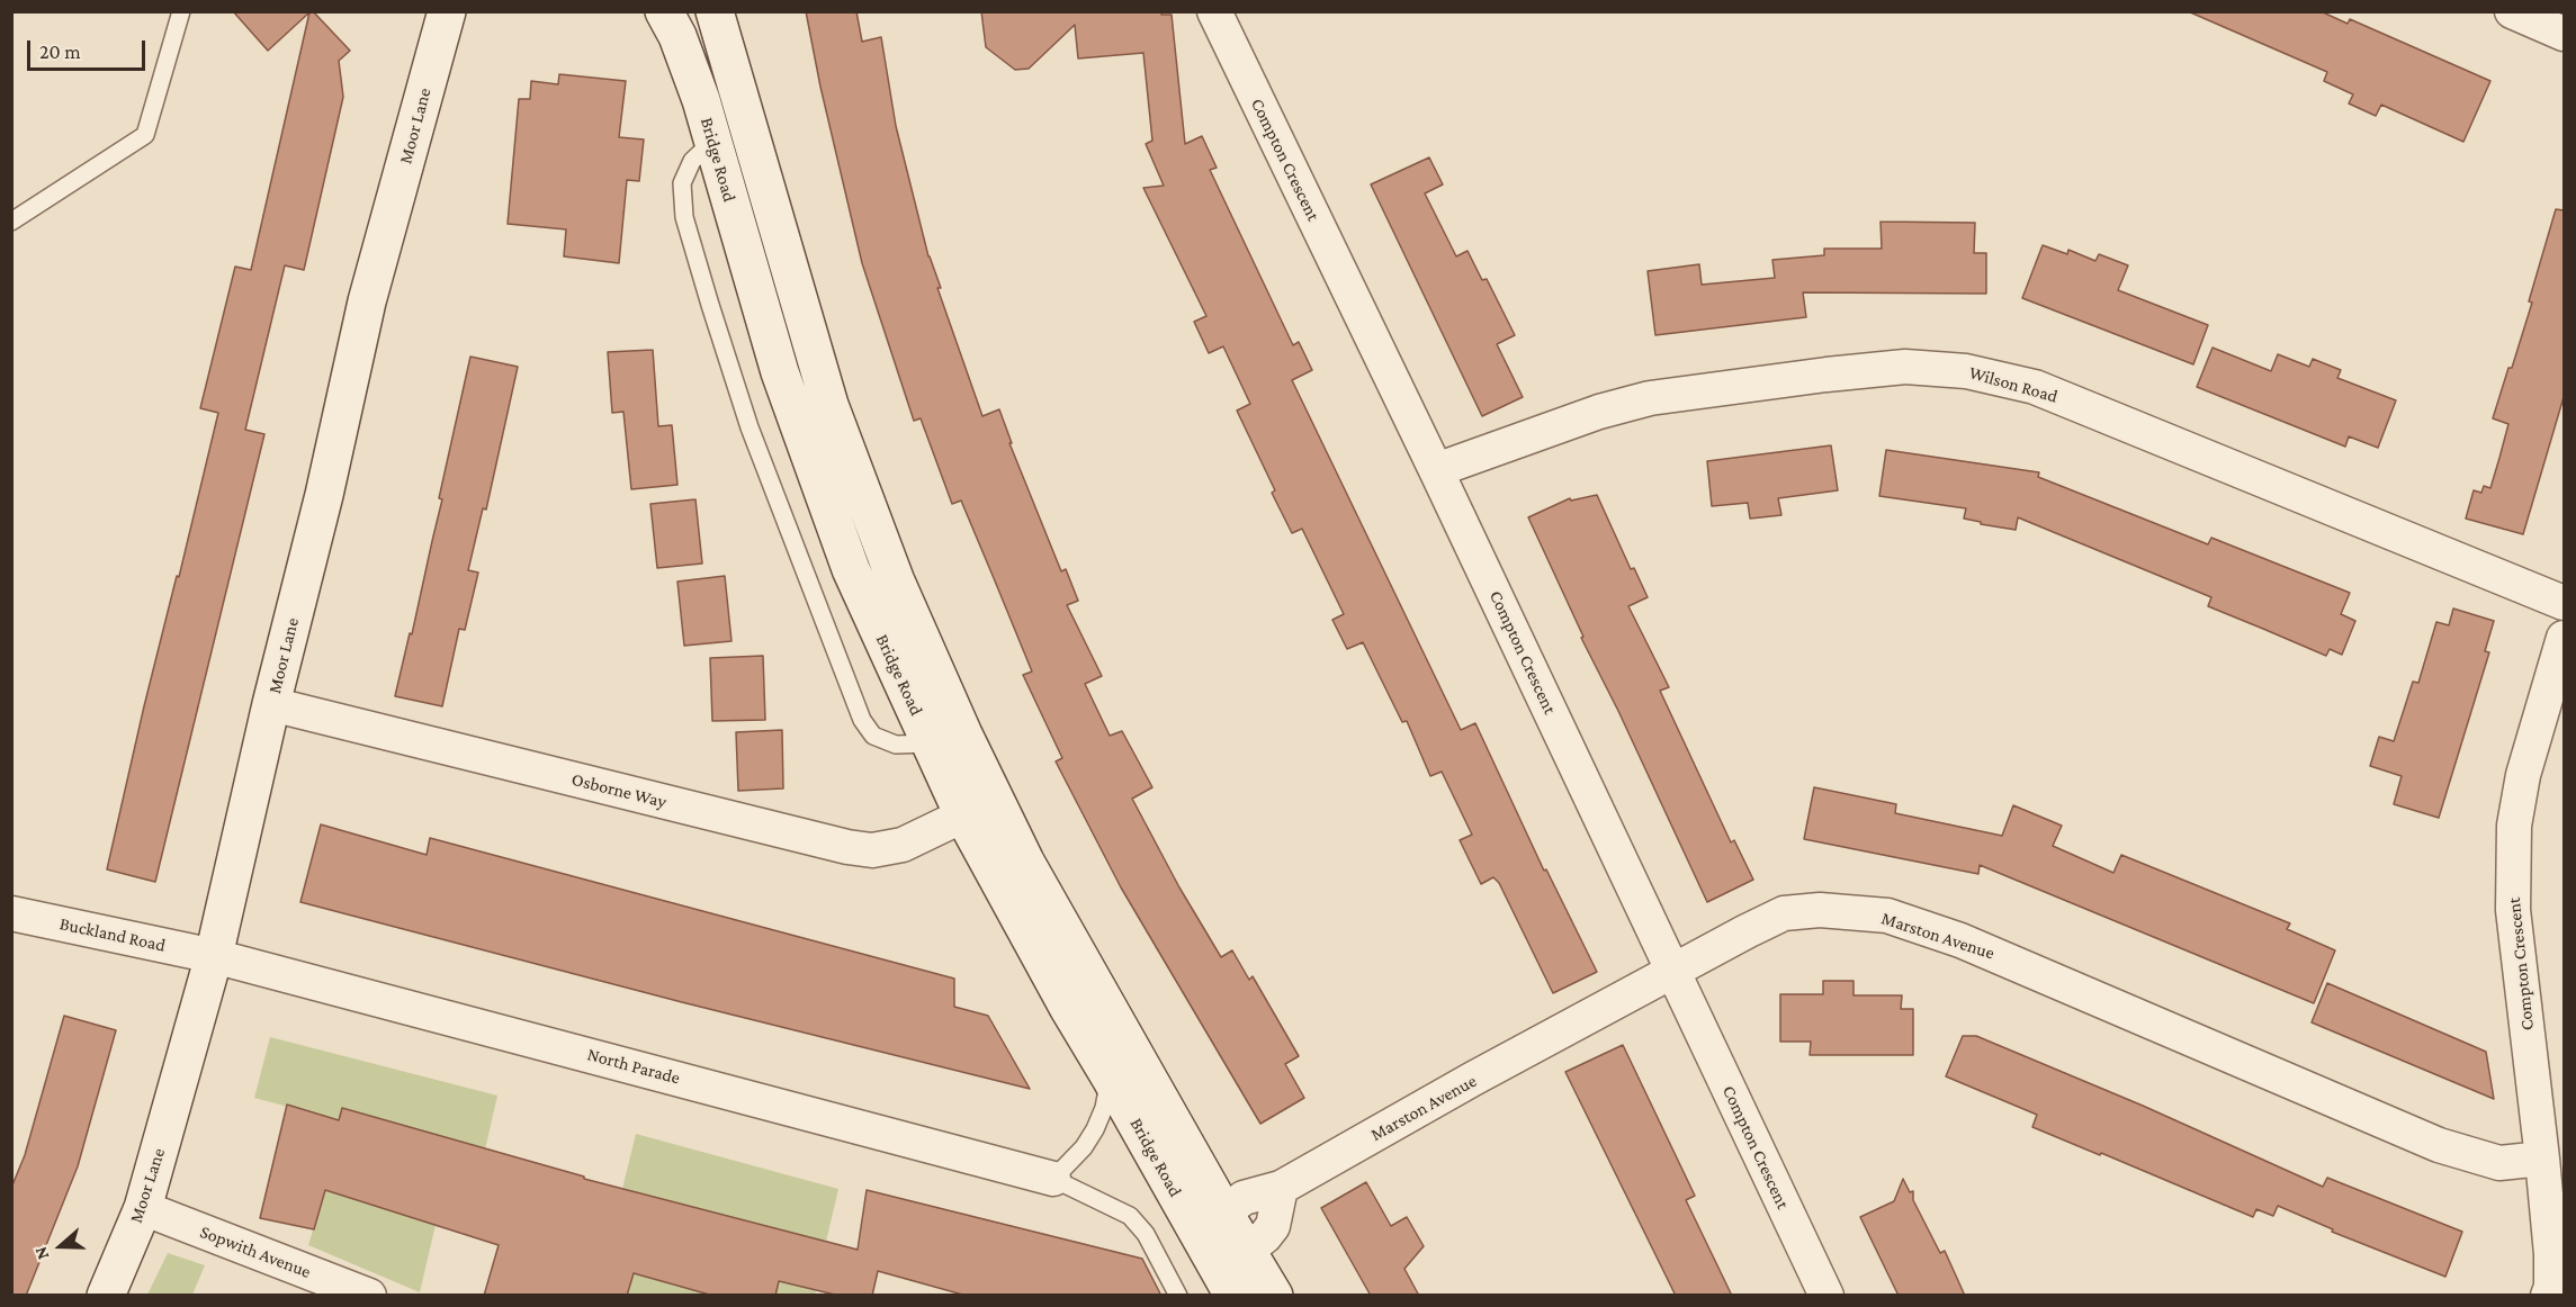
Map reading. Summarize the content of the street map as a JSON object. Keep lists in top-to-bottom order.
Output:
{
  "streets": {
    "street": [
      "Moor Lane",
      "Bridge Road",
      "Compton Crescent",
      "Wilson Road",
      "Osborne Way",
      "Buckland Road",
      "Marston Avenue",
      "North Parade",
      "Sopwith Avenue"
    ]
  },
  "crossings": [
    ["Moor Lane", "Osborne Way"],
    ["Moor Lane", "Buckland Road"],
    ["Moor Lane", "North Parade"],
    ["Moor Lane", "Sopwith Avenue"],
    ["Bridge Road", "Osborne Way"],
    ["Bridge Road", "Marston Avenue"],
    ["Compton Crescent", "Wilson Road"],
    ["Compton Crescent", "Marston Avenue"],
    ["Buckland Road", "North Parade"]
  ],
  "scale_bar": "20 m",
  "north": "left"
}
